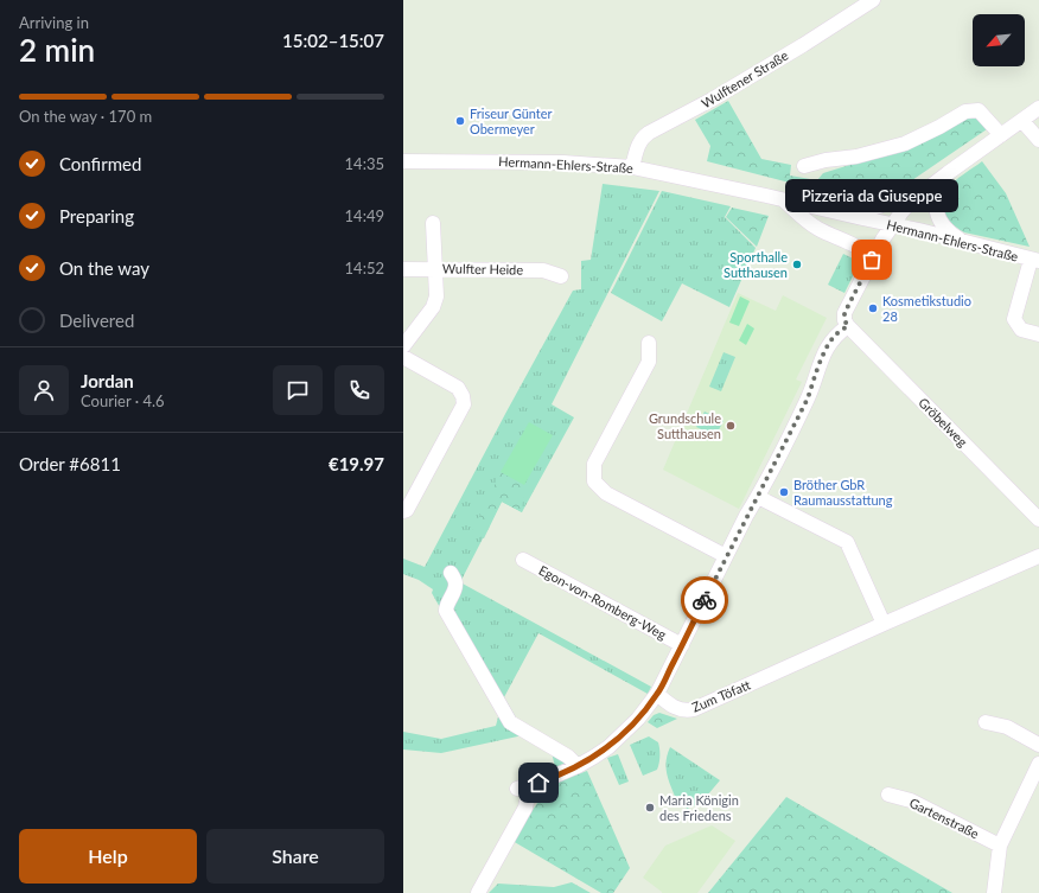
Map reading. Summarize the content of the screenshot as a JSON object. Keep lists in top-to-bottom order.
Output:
{
  "streets": {
    "street": [
      "Wulftener Straße",
      "Hermann-Ehlers-Straße",
      "Wulfter Heide",
      "Gröbelweg",
      "Egon-von-Romberg-Weg",
      "Zum Töfatt",
      "Gartenstraße"
    ]
  },
  "crossings": [
    ["Wulftener Straße", "Hermann-Ehlers-Straße"],
    ["Gröbelweg", "Egon-von-Romberg-Weg"],
    ["Egon-von-Romberg-Weg", "Zum Töfatt"]
  ],
  "places": [
    "Friseur Günter Obermeyer",
    "Pizzeria da Giuseppe",
    "Sporthalle Sutthausen",
    "Kosmetikstudio 28",
    "Grundschule Sutthausen",
    "Bröther GbR Raumausstattung",
    "Maria Königin des Friedens"
  ],
  "north": "bottom left",
  "page": {
    "heading": ["2 min", "Arriving in", "15:02–15:07"],
    "panel": [
      "Jordan",
      "Courier · 4.6",
      "Order #6811",
      "€19.97"
    ],
    "bar": "On the way · 170 m",
    "list": [
      ["Confirmed", "14:35"],
      ["Preparing", "14:49"],
      ["On the way", "14:52"],
      "Delivered"
    ],
    "bubble": "Pizzeria da Giuseppe",
    "buttons": ["Help", "Share"]
  }
}
